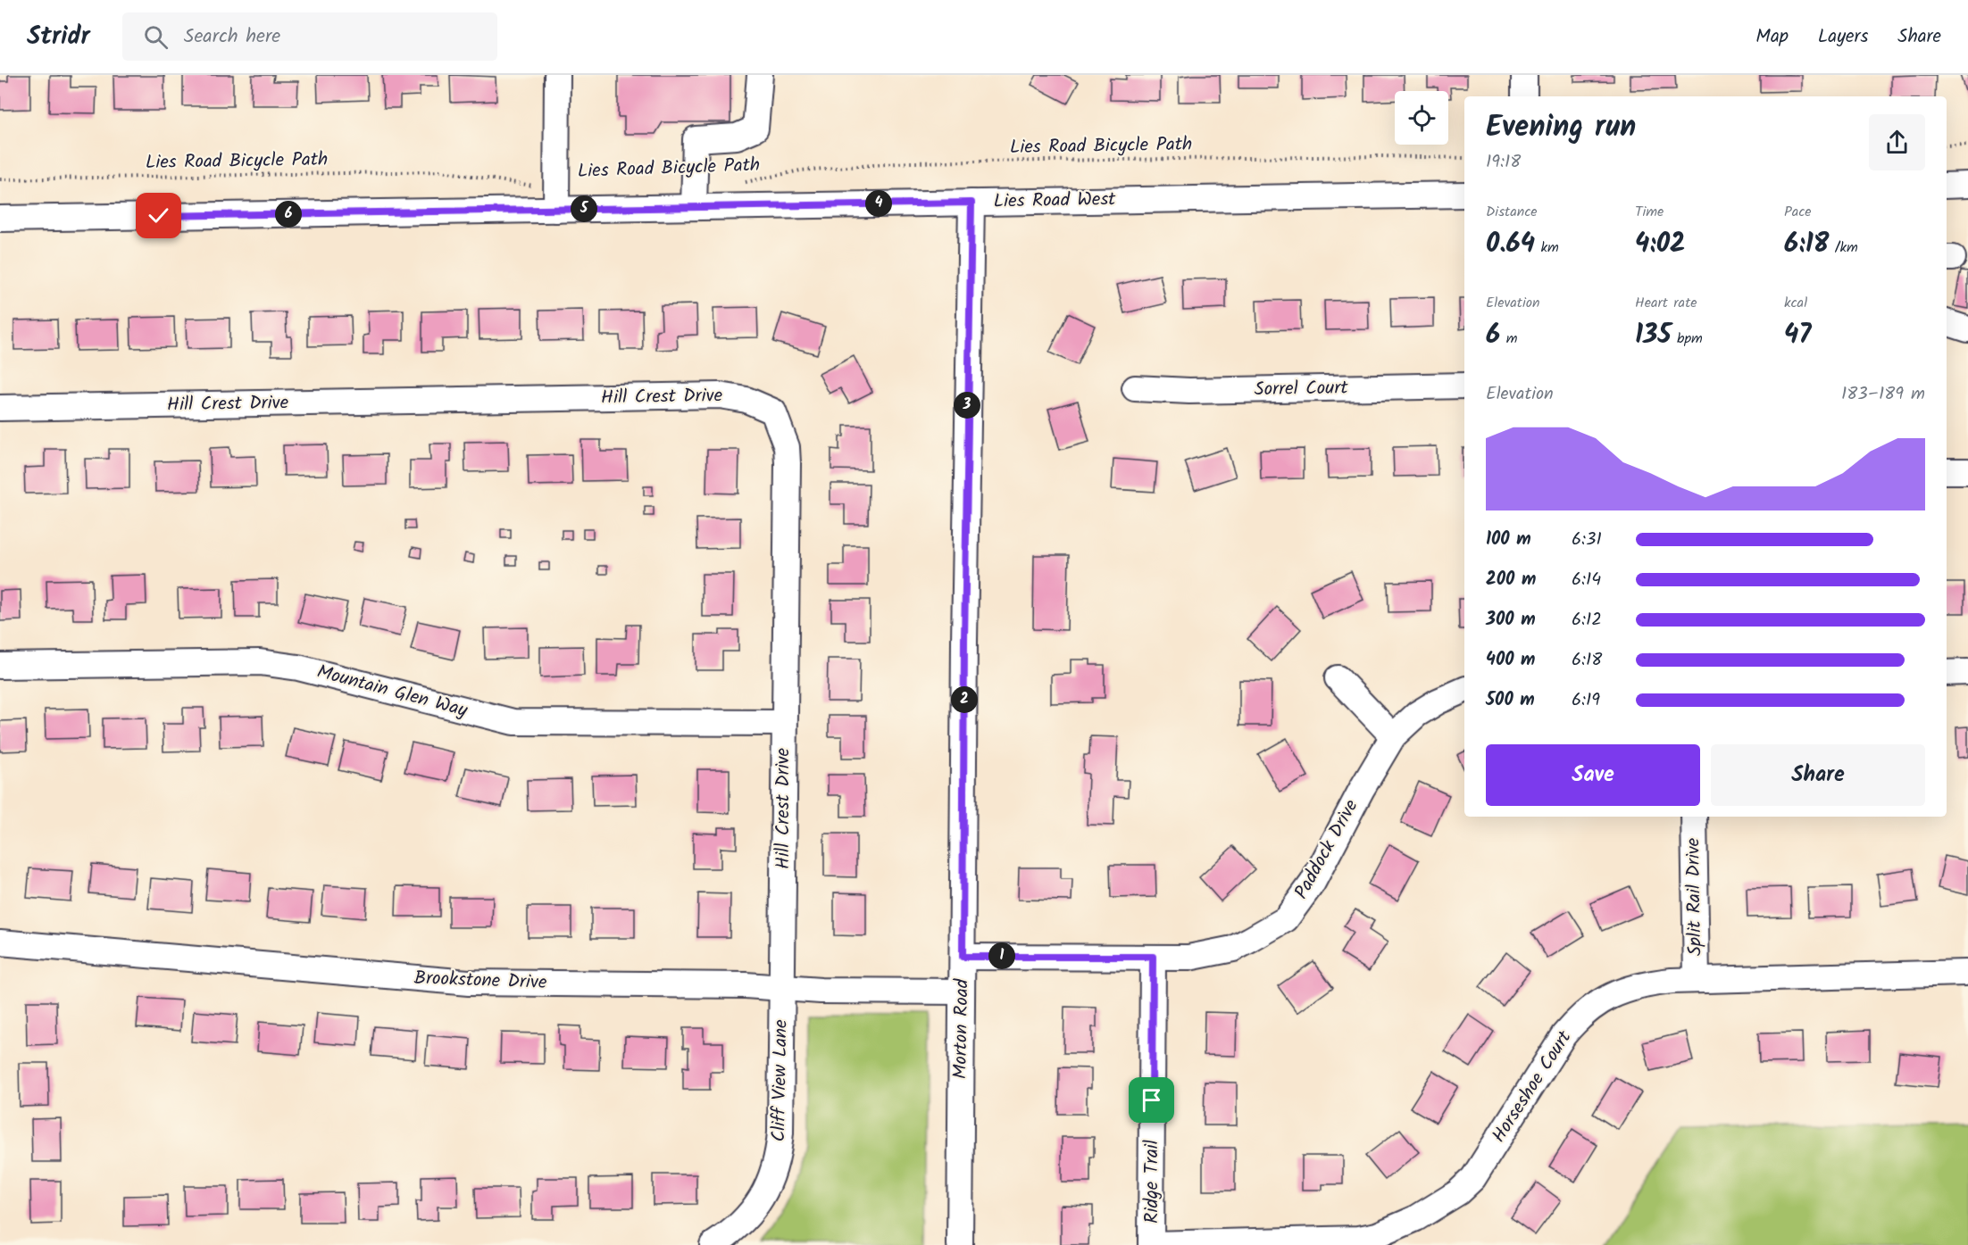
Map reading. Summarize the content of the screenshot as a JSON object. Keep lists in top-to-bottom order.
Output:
{
  "streets": {
    "street": [
      "Lies Road West",
      "Sorrel Court",
      "Hill Crest Drive",
      "Mountain Glen Way",
      "Paddock Drive",
      "Split Rail Drive",
      "Brookstone Drive",
      "Morton Road",
      "Cliff View Lane",
      "Horseshoe Court",
      "Ridge Trail"
    ],
    "path": ["Lies Road Bicycle Path"]
  },
  "crossings": [
    ["Lies Road Bicycle Path", "Lies Road West"],
    ["Lies Road West", "Morton Road"],
    ["Hill Crest Drive", "Mountain Glen Way"],
    ["Hill Crest Drive", "Brookstone Drive"],
    ["Hill Crest Drive", "Cliff View Lane"],
    ["Paddock Drive", "Morton Road"],
    ["Paddock Drive", "Ridge Trail"],
    ["Split Rail Drive", "Horseshoe Court"],
    ["Brookstone Drive", "Morton Road"],
    ["Brookstone Drive", "Cliff View Lane"],
    ["Horseshoe Court", "Ridge Trail"]
  ],
  "page": {
    "header": "Stridr",
    "search": "Search here",
    "nav": ["Map", "Layers", "Share"],
    "heading": ["Evening run", "19:18"],
    "stats": [
      ["Distance", "0.64 km"],
      ["Time", "4:02"],
      ["Pace", "6:18 /km"],
      ["Elevation", "6 m"],
      ["Heart rate", "135 bpm"],
      ["kcal", "47"]
    ],
    "pins": [
      "4",
      "5",
      "6",
      "3",
      "2",
      "1"
    ],
    "chart": ["Elevation", "183–189 m"],
    "list": [
      {
        "name": "100 m",
        "note": "6:31"
      },
      {
        "name": "200 m",
        "note": "6:14"
      },
      {
        "name": "300 m",
        "note": "6:12"
      },
      {
        "name": "400 m",
        "note": "6:18"
      },
      {
        "name": "500 m",
        "note": "6:19"
      }
    ],
    "buttons": ["Save", "Share"]
  }
}
